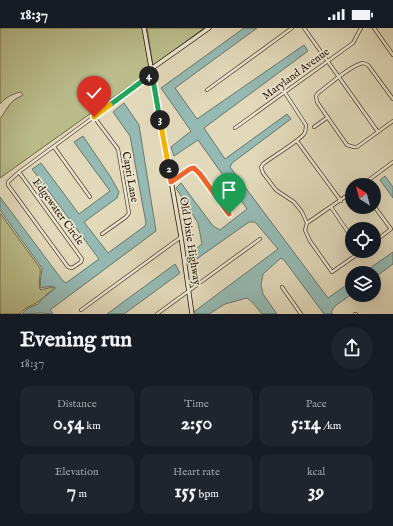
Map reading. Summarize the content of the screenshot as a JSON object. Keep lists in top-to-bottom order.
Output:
{
  "streets": {
    "street": [
      "Maryland Avenue",
      "Capri Lane",
      "Edgewater Circle",
      "Old Dixie Highway"
    ]
  },
  "north": "top left",
  "page": {
    "status": "18:37",
    "pins": ["4", "3", "2"],
    "heading": ["Evening run", "18:37"],
    "stats": [
      ["Distance", "0.54 km"],
      ["Time", "2:50"],
      ["Pace", "5:14 /km"],
      ["Elevation", "7 m"],
      ["Heart rate", "155 bpm"],
      ["kcal", "39"]
    ]
  }
}
